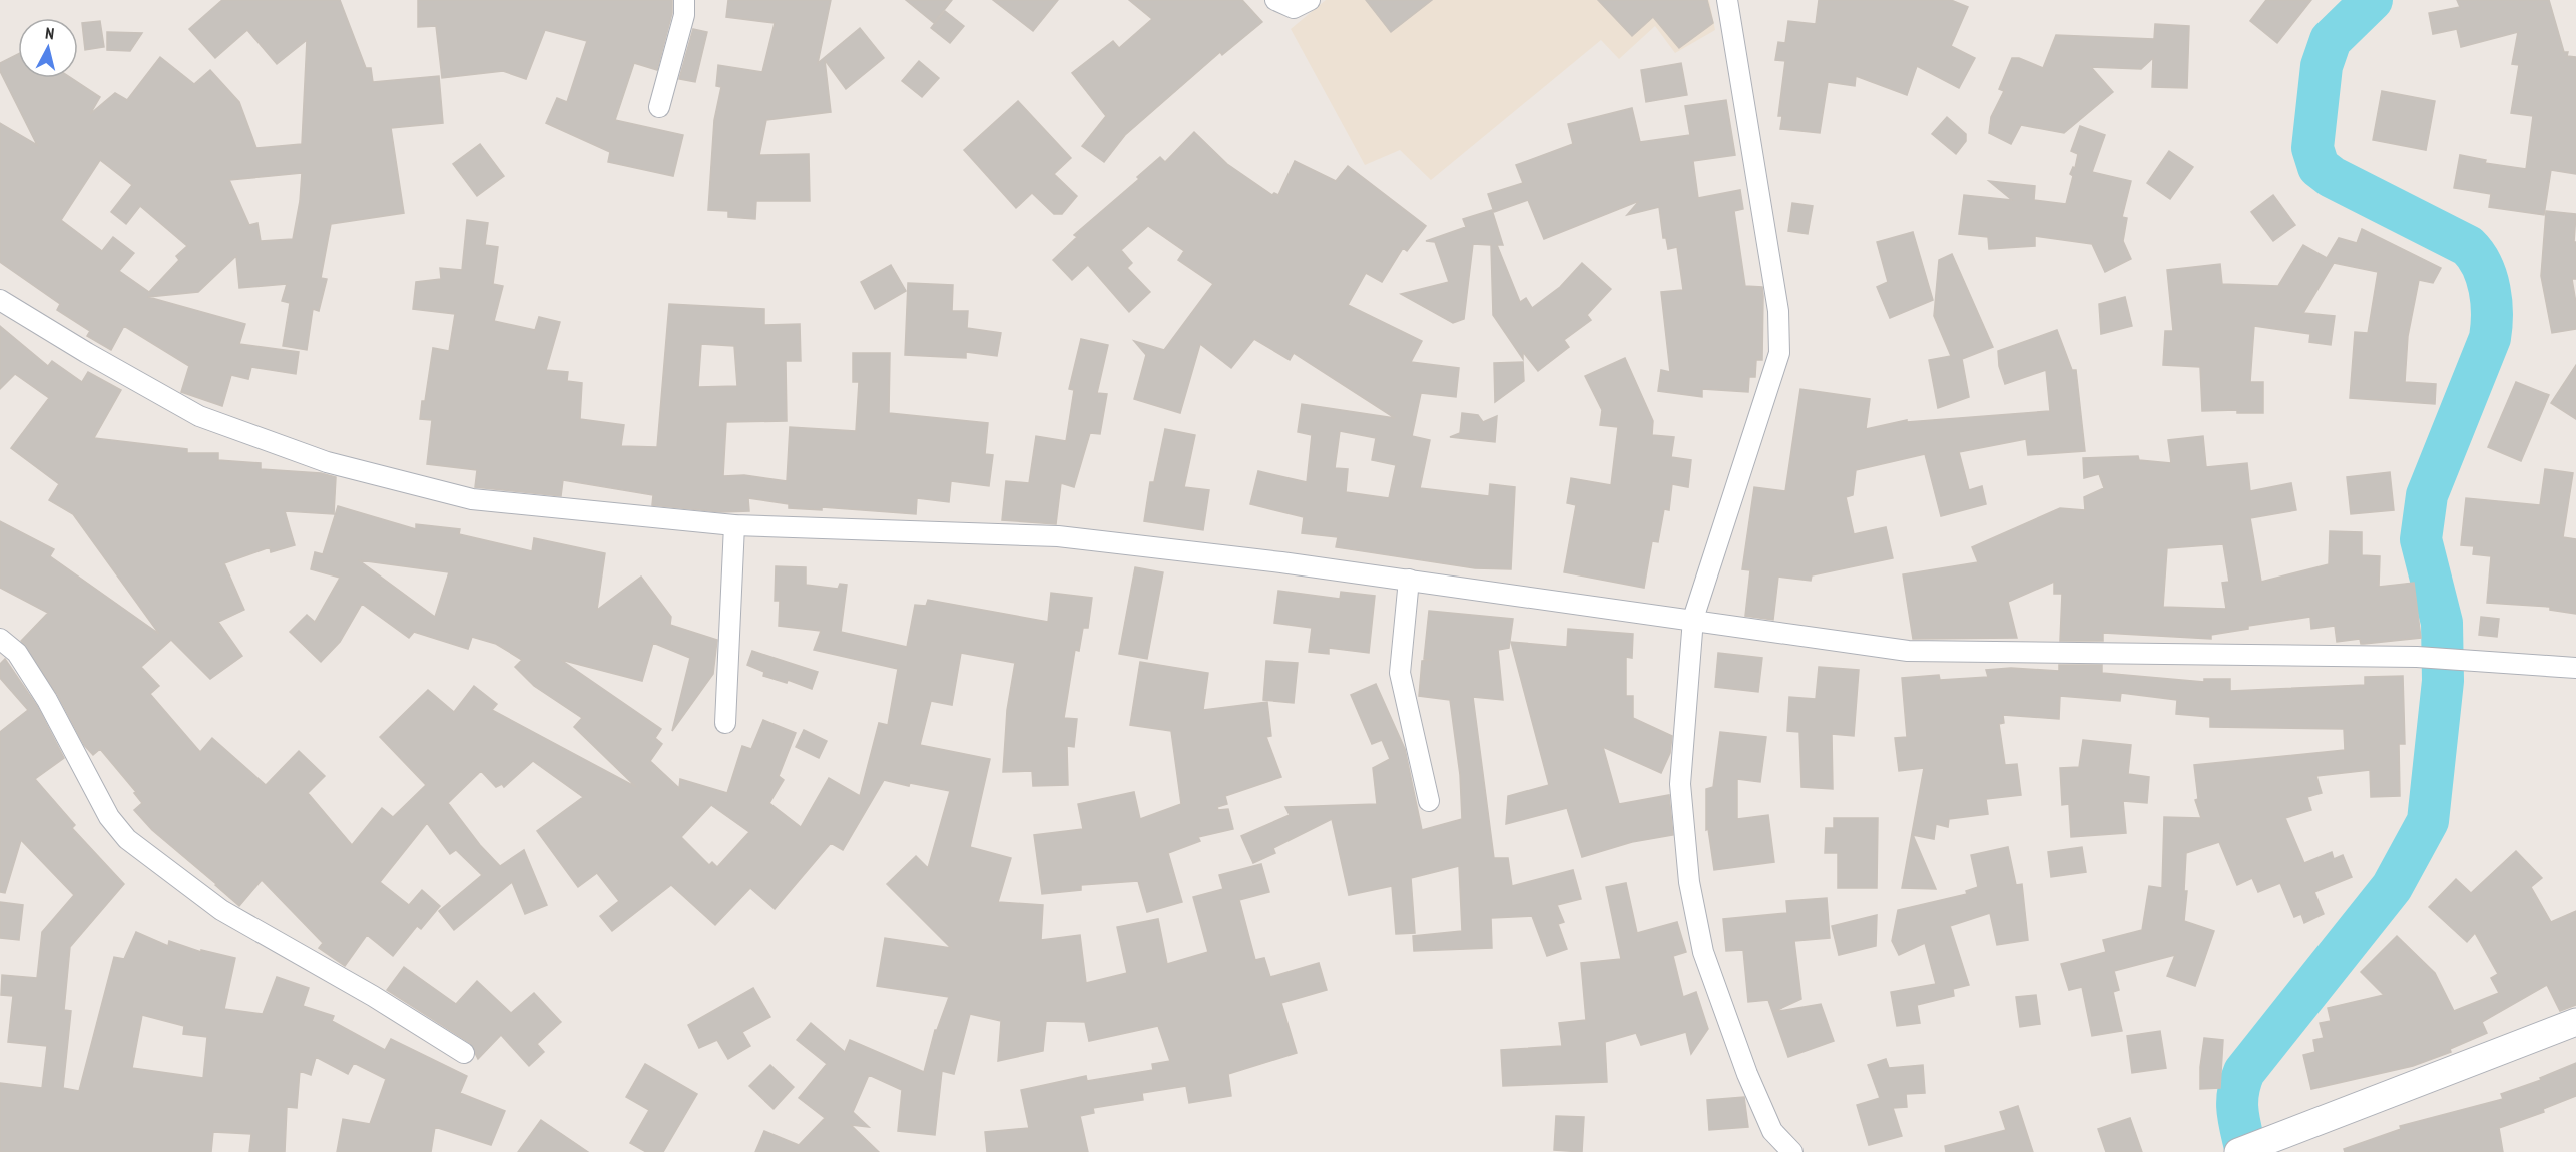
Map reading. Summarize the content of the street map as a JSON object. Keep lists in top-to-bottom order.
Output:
{
  "north": "top"
}
